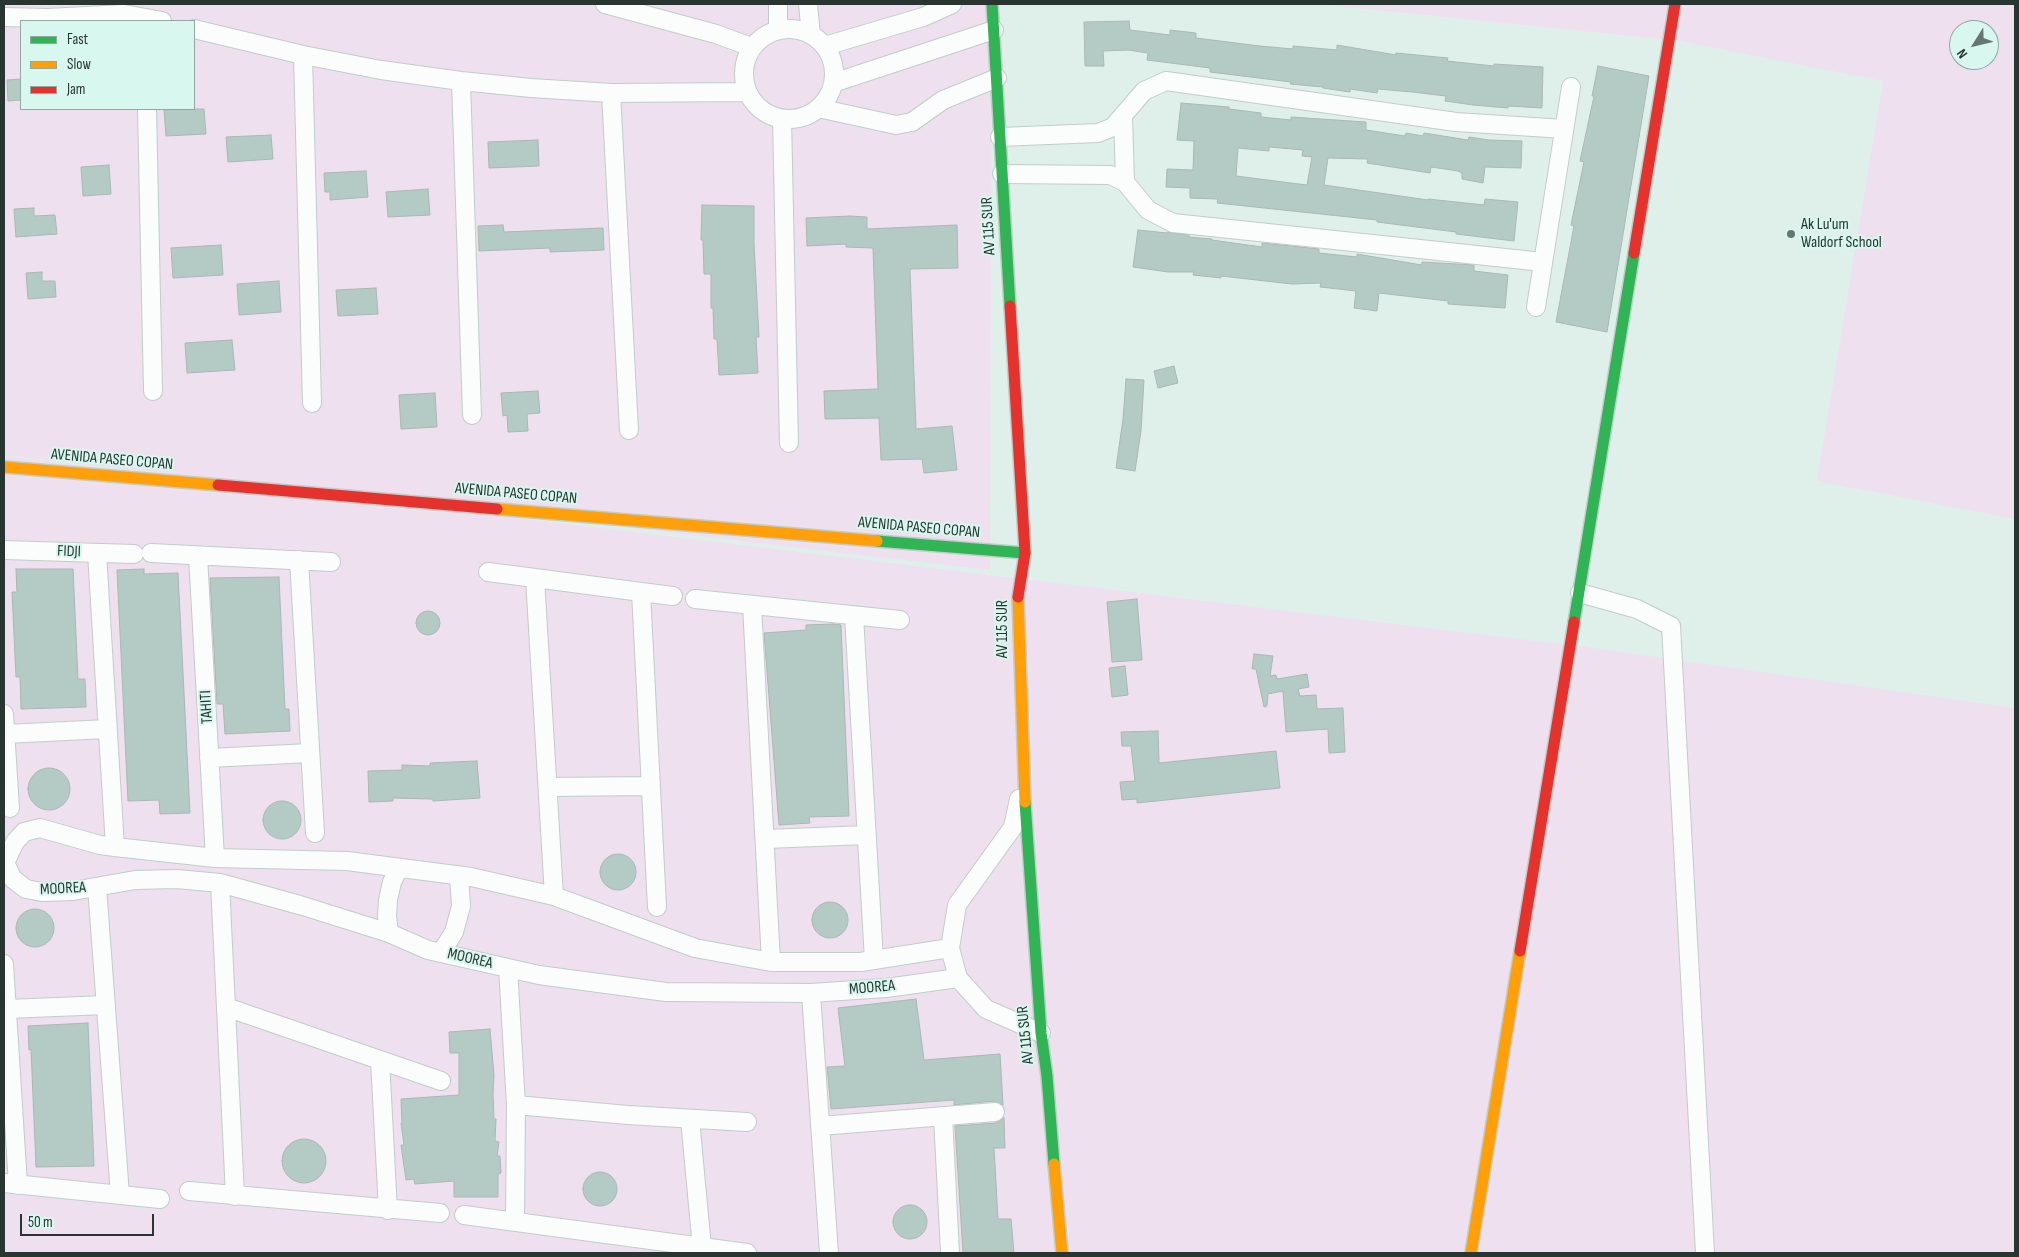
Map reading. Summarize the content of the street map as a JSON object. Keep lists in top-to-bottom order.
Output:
{
  "streets": {
    "street": [
      "AV 115 SUR",
      "AVENIDA PASEO COPAN",
      "FIDJI",
      "TAHITI",
      "MOOREA"
    ]
  },
  "crossings": [
    ["AV 115 SUR", "AVENIDA PASEO COPAN"],
    ["FIDJI", "TAHITI"]
  ],
  "places": ["Ak Lu'um Waldorf School"],
  "legend": ["Fast", "Slow", "Jam"],
  "scale_bar": "50 m",
  "north": "bottom left"
}
